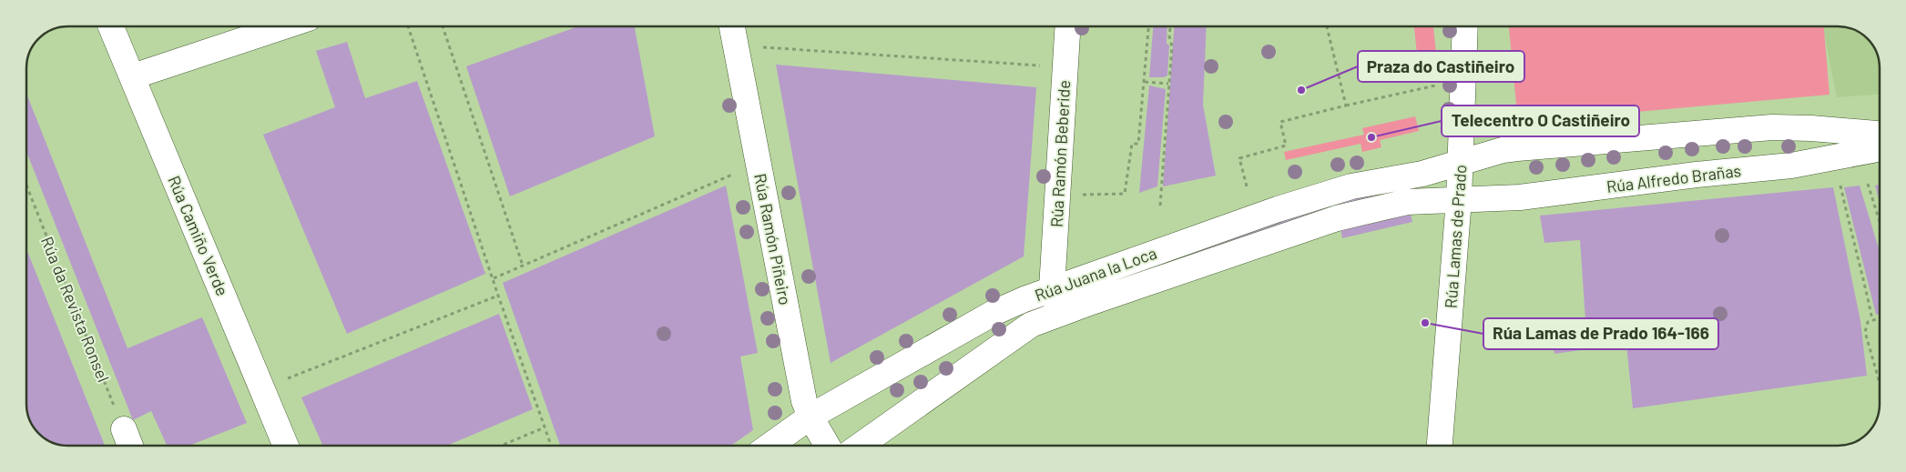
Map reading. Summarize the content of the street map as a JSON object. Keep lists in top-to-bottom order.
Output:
{
  "streets": {
    "street": [
      "Rúa Ramón Beberide",
      "Rúa Alfredo Brañas",
      "Rúa Camiño Verde",
      "Rúa Lamas de Prado",
      "Rúa Ramón Piñeiro",
      "Rúa Juana la Loca"
    ],
    "path": ["Rúa da Revista Ronsel"]
  },
  "crossings": [
    ["Rúa Ramón Beberide", "Rúa Juana la Loca"],
    ["Rúa Alfredo Brañas", "Rúa Lamas de Prado"],
    ["Rúa Alfredo Brañas", "Rúa Juana la Loca"],
    ["Rúa Lamas de Prado", "Rúa Juana la Loca"],
    ["Rúa Ramón Piñeiro", "Rúa Juana la Loca"]
  ],
  "places": ["Praza do Castiñeiro", "Telecentro O Castiñeiro", "Rúa Lamas de Prado 164-166"]
}
